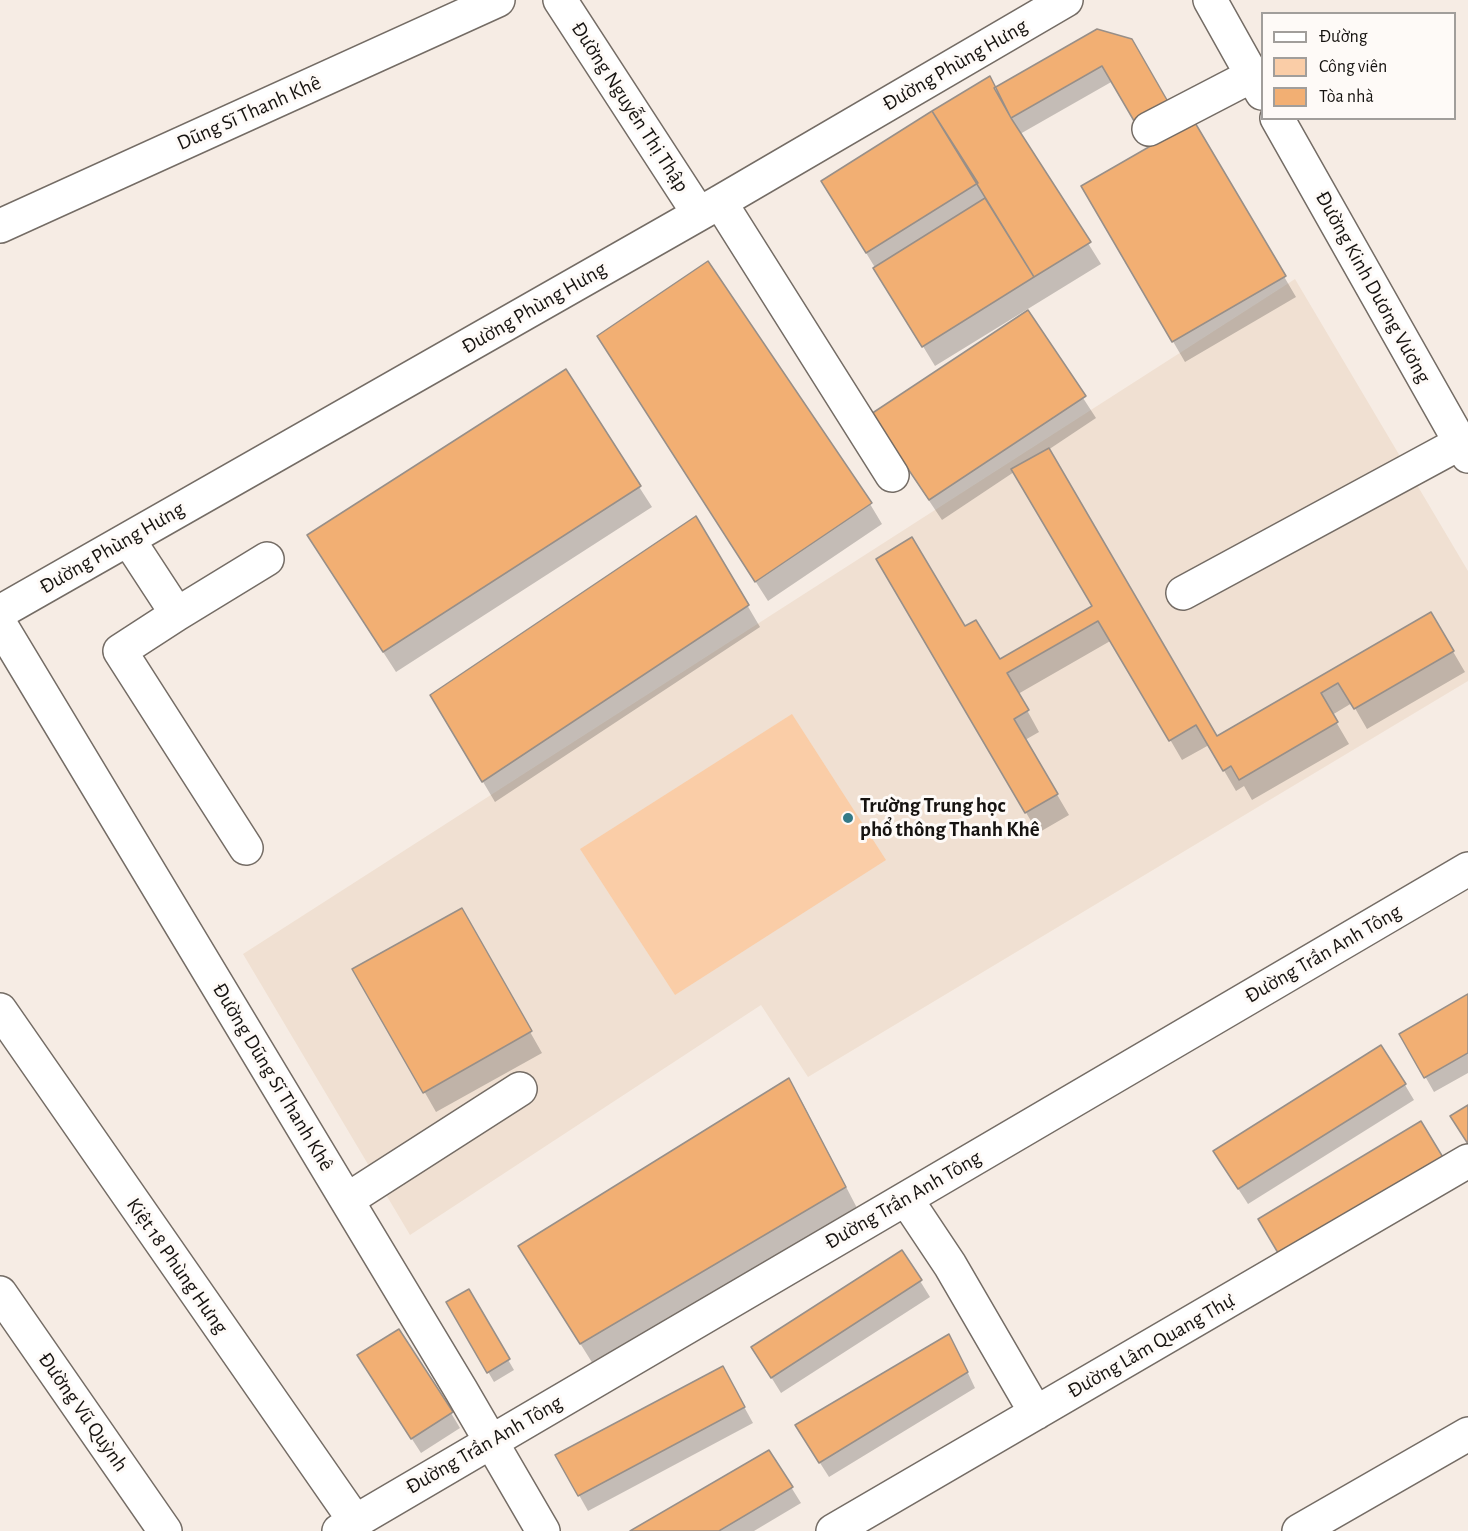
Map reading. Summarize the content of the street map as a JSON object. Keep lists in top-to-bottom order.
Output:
{
  "streets": {
    "street": [
      "Đường Phùng Hưng",
      "Đường Nguyễn Thị Thập",
      "Dũng Sĩ Thanh Khê",
      "Đường Kinh Dương Vương",
      "Đường Trần Anh Tông",
      "Đường Dũng Sĩ Thanh Khê",
      "Kiệt 18 Phùng Hưng",
      "Đường Lâm Quang Thự",
      "Đường Vũ Quỳnh"
    ]
  },
  "crossings": [
    ["Đường Phùng Hưng", "Đường Nguyễn Thị Thập"],
    ["Đường Trần Anh Tông", "Đường Dũng Sĩ Thanh Khê"],
    ["Đường Trần Anh Tông", "Kiệt 18 Phùng Hưng"]
  ],
  "places": ["Trường Trung học phổ thông Thanh Khê"],
  "legend": ["Đường", "Công viên", "Tòa nhà"]
}
